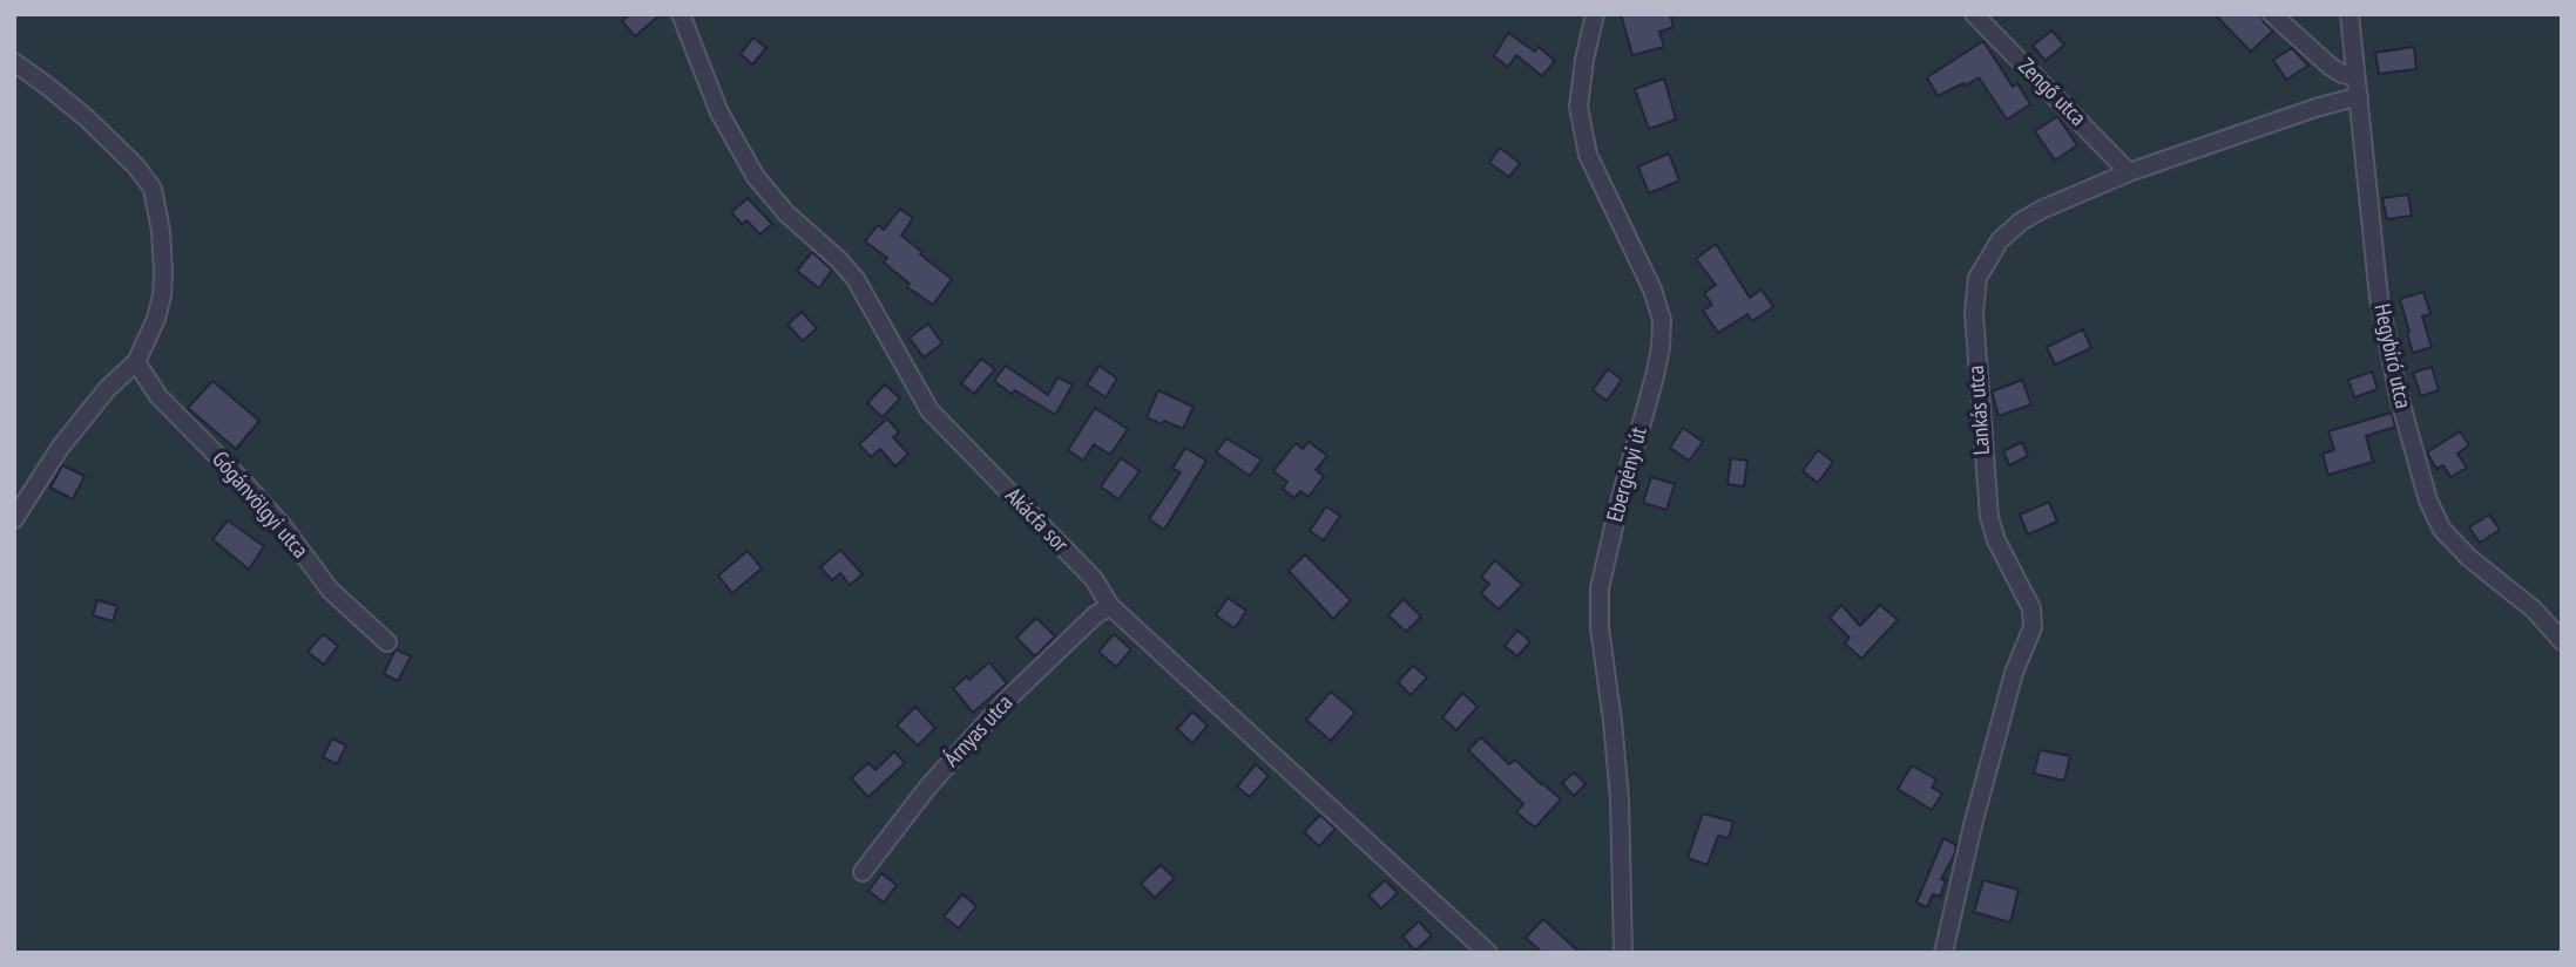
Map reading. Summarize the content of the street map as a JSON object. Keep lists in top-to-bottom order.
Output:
{
  "streets": {
    "street": [
      "Zengő utca",
      "Hegybíró utca",
      "Lankás utca",
      "Ebergényi út",
      "Gógánvölgyi utca",
      "Akácfa sor",
      "Árnyas utca"
    ]
  },
  "crossings": [
    ["Zengő utca", "Lankás utca"],
    ["Hegybíró utca", "Lankás utca"],
    ["Akácfa sor", "Árnyas utca"]
  ]
}
